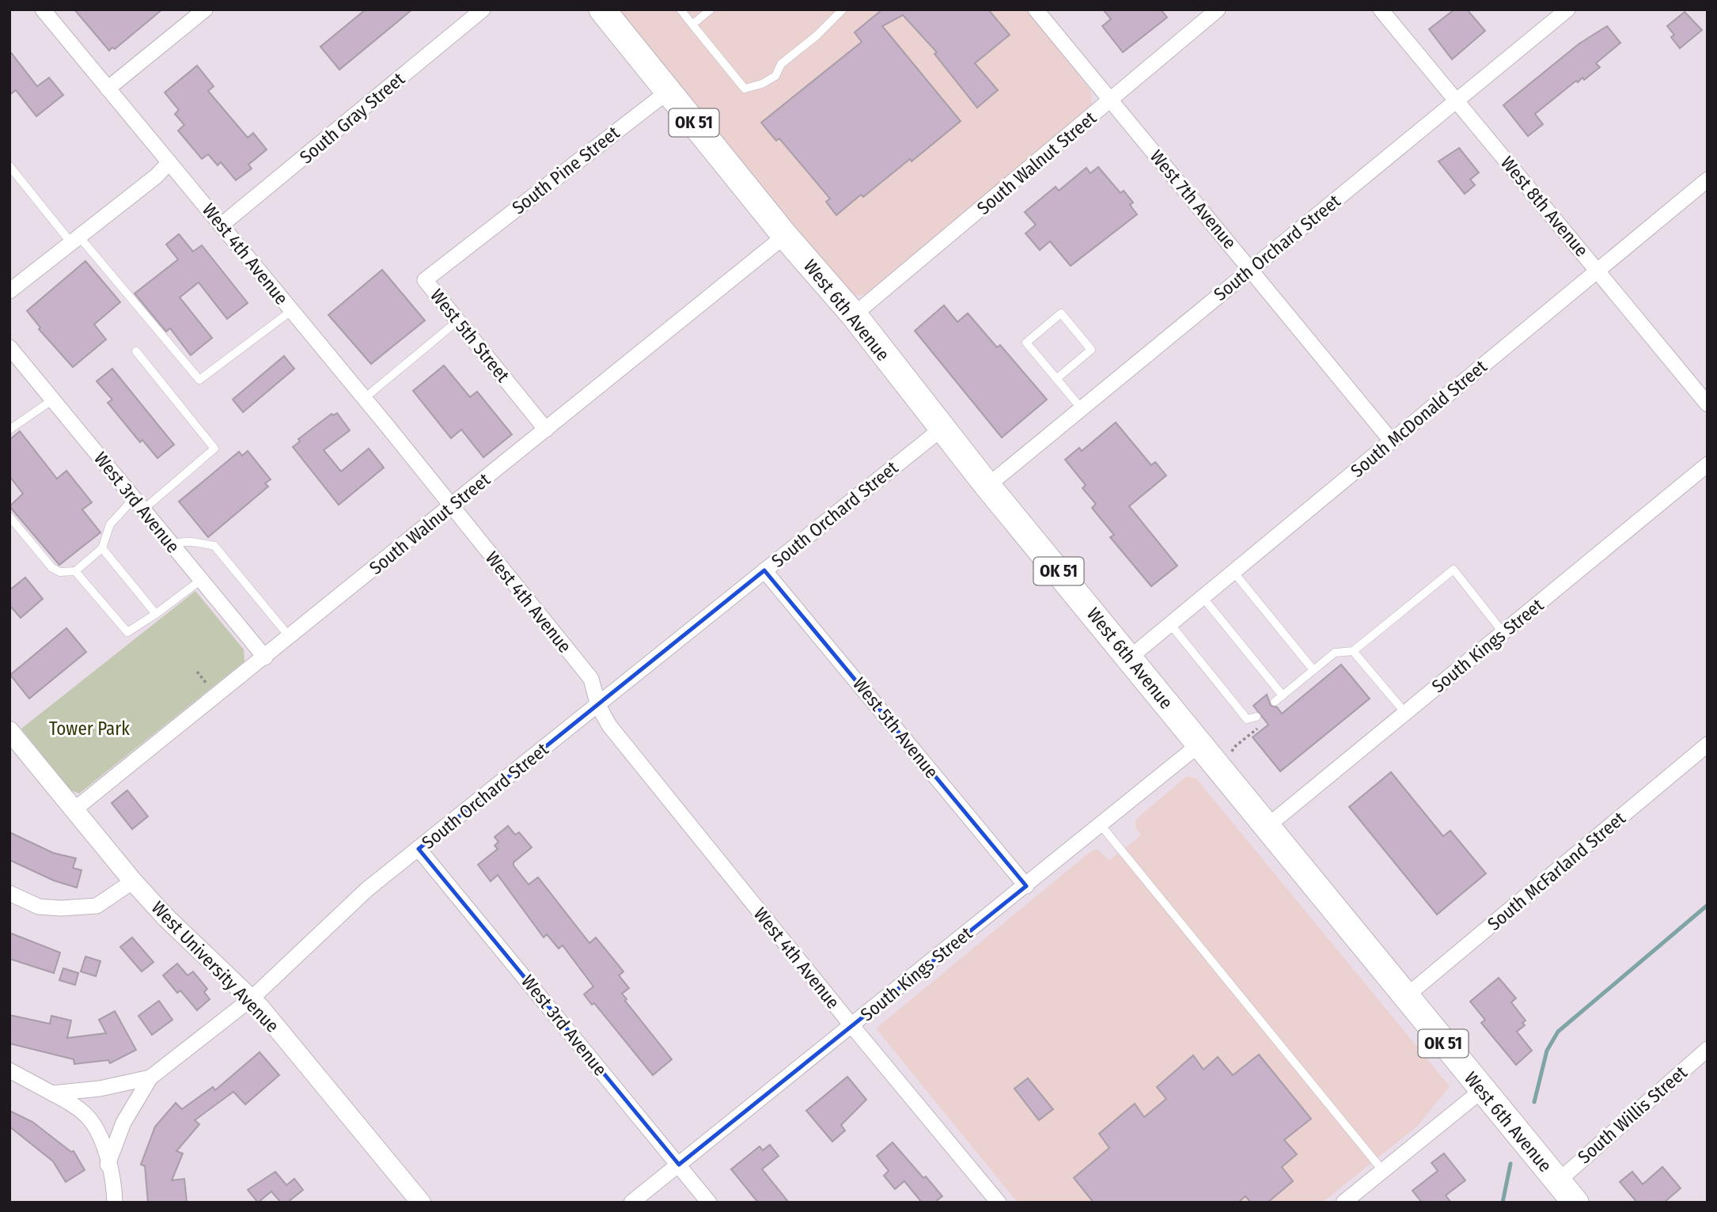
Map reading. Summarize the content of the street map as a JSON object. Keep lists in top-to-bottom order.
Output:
{
  "streets": {
    "highway": ["OK 51", "West 6th Avenue"],
    "street": [
      "South Gray Street",
      "South Walnut Street",
      "South Pine Street",
      "West 7th Avenue",
      "West 8th Avenue",
      "South Orchard Street",
      "West 4th Avenue",
      "West 5th Street",
      "South McDonald Street",
      "West 3rd Avenue",
      "South Kings Street",
      "West 5th Avenue",
      "South McFarland Street",
      "West University Avenue",
      "South Willis Street"
    ]
  },
  "crossings": [
    ["South Gray Street", "West 4th Avenue"],
    ["South Walnut Street", "West 7th Avenue"],
    ["South Walnut Street", "West 4th Avenue"],
    ["South Walnut Street", "West 6th Avenue"],
    ["South Walnut Street", "West 5th Street"],
    ["South Walnut Street", "West 3rd Avenue"],
    ["South Walnut Street", "West University Avenue"],
    ["South Pine Street", "West 6th Avenue"],
    ["South Pine Street", "West 5th Street"],
    ["West 7th Avenue", "South Orchard Street"],
    ["West 7th Avenue", "South McDonald Street"],
    ["West 8th Avenue", "South Orchard Street"],
    ["West 8th Avenue", "South McDonald Street"],
    ["South Orchard Street", "West 4th Avenue"],
    ["South Orchard Street", "West 6th Avenue"],
    ["South Orchard Street", "West 3rd Avenue"],
    ["South Orchard Street", "West 5th Avenue"],
    ["South Orchard Street", "West University Avenue"],
    ["West 4th Avenue", "South Kings Street"],
    ["West 6th Avenue", "South McDonald Street"],
    ["West 6th Avenue", "South Kings Street"],
    ["West 6th Avenue", "South McFarland Street"],
    ["West 6th Avenue", "South Willis Street"],
    ["West 3rd Avenue", "South Kings Street"],
    ["South Kings Street", "West 5th Avenue"]
  ],
  "parks": ["Tower Park"]
}
